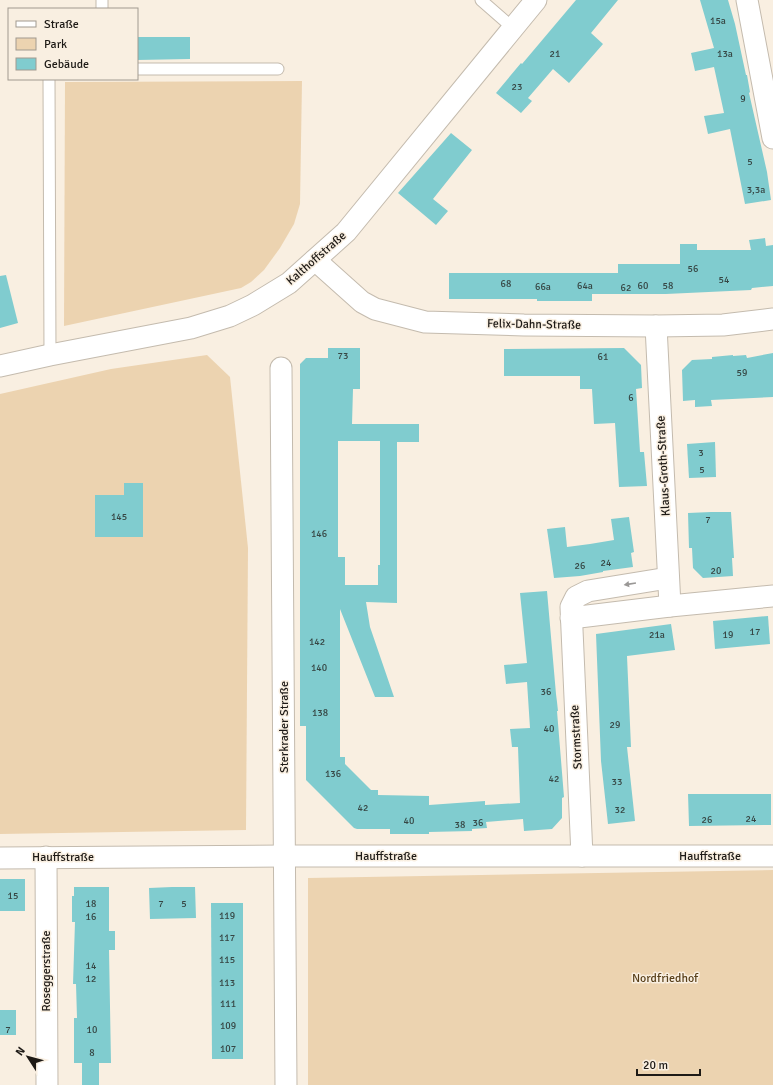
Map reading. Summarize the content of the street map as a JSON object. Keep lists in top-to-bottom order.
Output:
{
  "streets": {
    "street": [
      "Kalthoffstraße",
      "Felix-Dahn-Straße",
      "Klaus-Groth-Straße",
      "Sterkrader Straße",
      "Stormstraße",
      "Hauffstraße",
      "Roseggerstraße"
    ]
  },
  "crossings": [
    ["Kalthoffstraße", "Felix-Dahn-Straße"],
    ["Felix-Dahn-Straße", "Klaus-Groth-Straße"],
    ["Klaus-Groth-Straße", "Stormstraße"],
    ["Sterkrader Straße", "Hauffstraße"],
    ["Stormstraße", "Hauffstraße"],
    ["Hauffstraße", "Roseggerstraße"]
  ],
  "parks": ["Nordfriedhof"],
  "house_numbers": [
    "15a",
    "21",
    "13a",
    "23",
    "9",
    "5",
    "3,3a",
    "56",
    "54",
    "68",
    "64a",
    "60",
    "58",
    "66a",
    "62",
    "73",
    "61",
    "59",
    "6",
    "3",
    "5",
    "145",
    "7",
    "146",
    "24",
    "26",
    "20",
    "17",
    "21a",
    "19",
    "142",
    "140",
    "36",
    "138",
    "29",
    "40",
    "136",
    "42",
    "33",
    "42",
    "32",
    "24",
    "26",
    "40",
    "36",
    "38",
    "15",
    "18",
    "7",
    "5",
    "119",
    "16",
    "117",
    "115",
    "14",
    "12",
    "113",
    "111",
    "109",
    "7",
    "10",
    "107",
    "8"
  ],
  "legend": ["Straße", "Park", "Gebäude"],
  "scale_bar": "20 m",
  "north": "top left"
}
